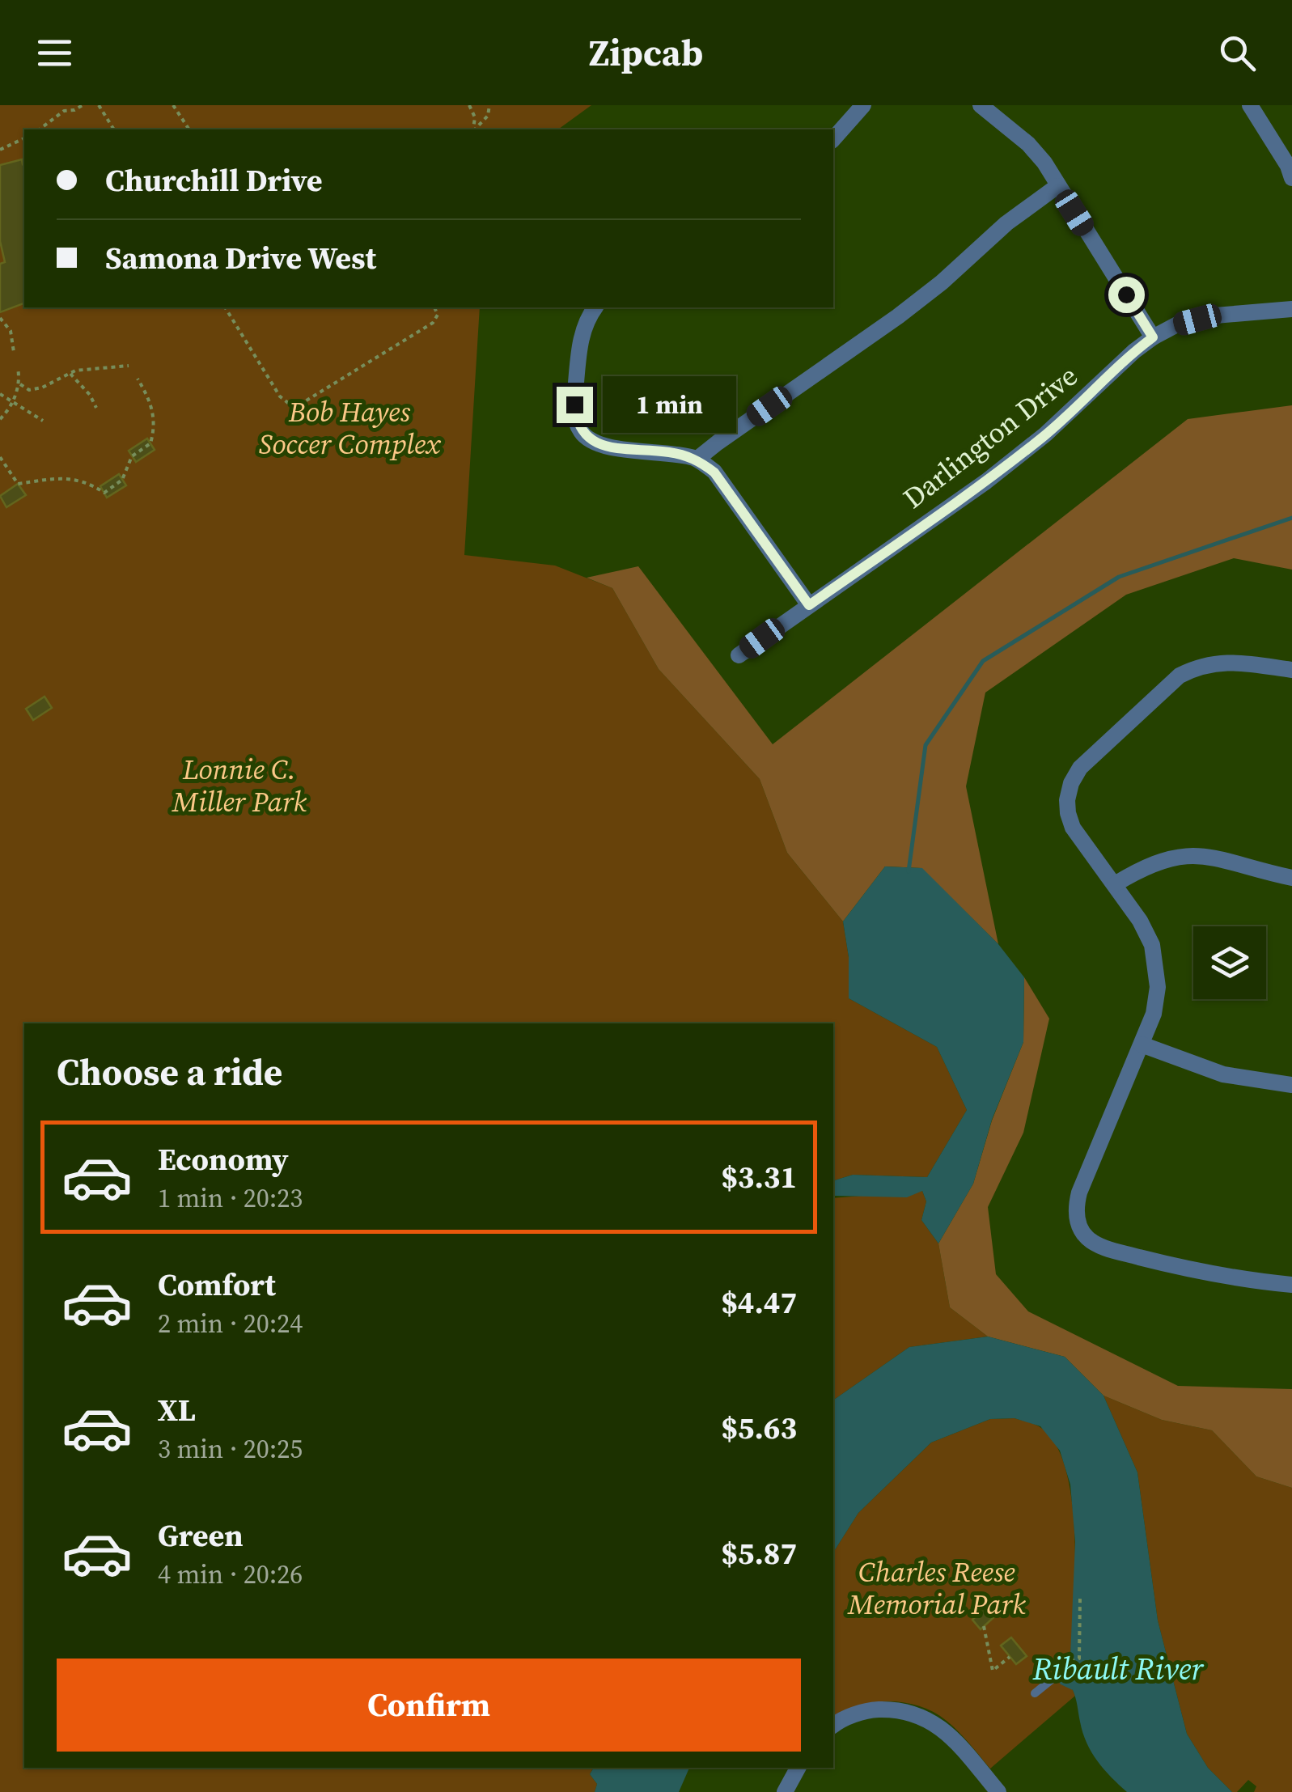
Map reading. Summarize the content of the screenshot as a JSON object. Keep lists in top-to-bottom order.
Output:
{
  "streets": {
    "street": ["Darlington Drive"]
  },
  "water": ["Ribault River"],
  "parks": ["Bob Hayes Soccer Complex", "Lonnie C. Miller Park", "Charles Reese Memorial Park"],
  "page": {
    "header": "Zipcab",
    "banner": ["Churchill Drive", "Samona Drive West"],
    "bubble": "1 min",
    "heading": "Choose a ride",
    "list": [
      {
        "name": "Economy",
        "note": "1 min · 20:23",
        "value": "$3.31"
      },
      {
        "name": "Comfort",
        "note": "2 min · 20:24",
        "value": "$4.47"
      },
      {
        "name": "XL",
        "note": "3 min · 20:25",
        "value": "$5.63"
      },
      {
        "name": "Green",
        "note": "4 min · 20:26",
        "value": "$5.87"
      }
    ],
    "buttons": "Confirm"
  }
}
